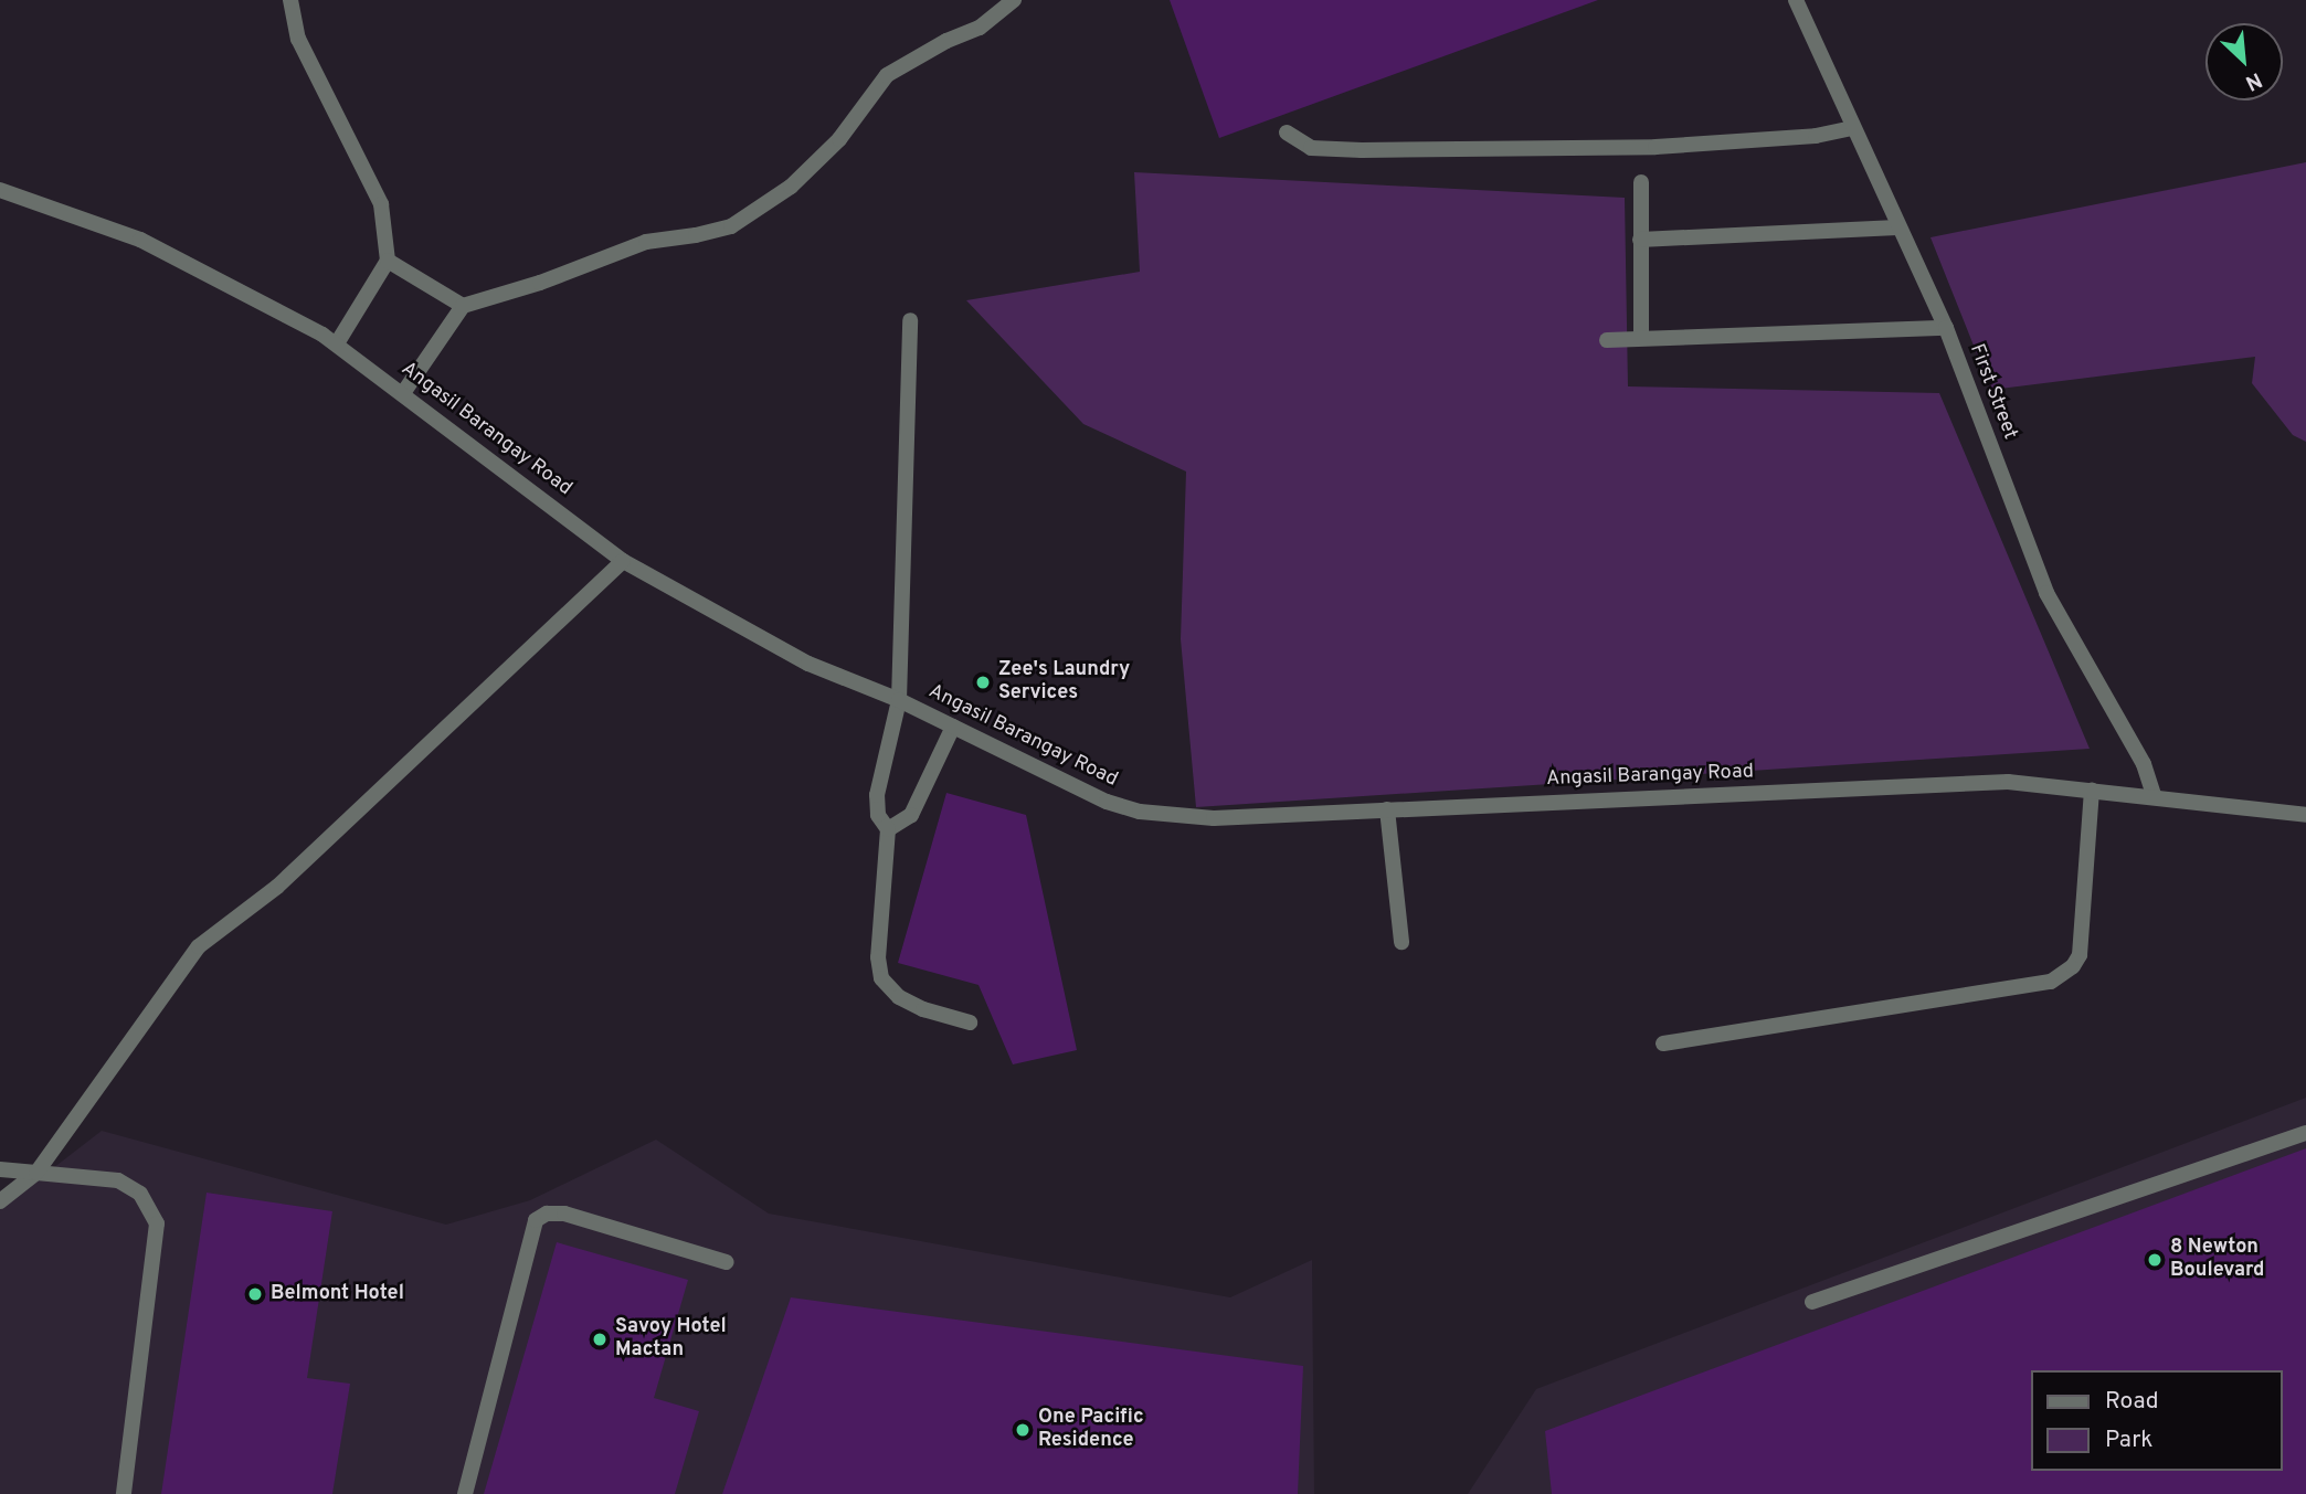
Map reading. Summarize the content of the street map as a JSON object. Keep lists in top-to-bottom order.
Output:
{
  "streets": {
    "street": ["First Street", "Angasil Barangay Road"]
  },
  "crossings": [
    ["First Street", "Angasil Barangay Road"]
  ],
  "places": [
    "Zee's Laundry Services",
    "8 Newton Boulevard",
    "Belmont Hotel",
    "Savoy Hotel Mactan",
    "One Pacific Residence"
  ],
  "legend": ["Road", "Park"],
  "north": "bottom right"
}
